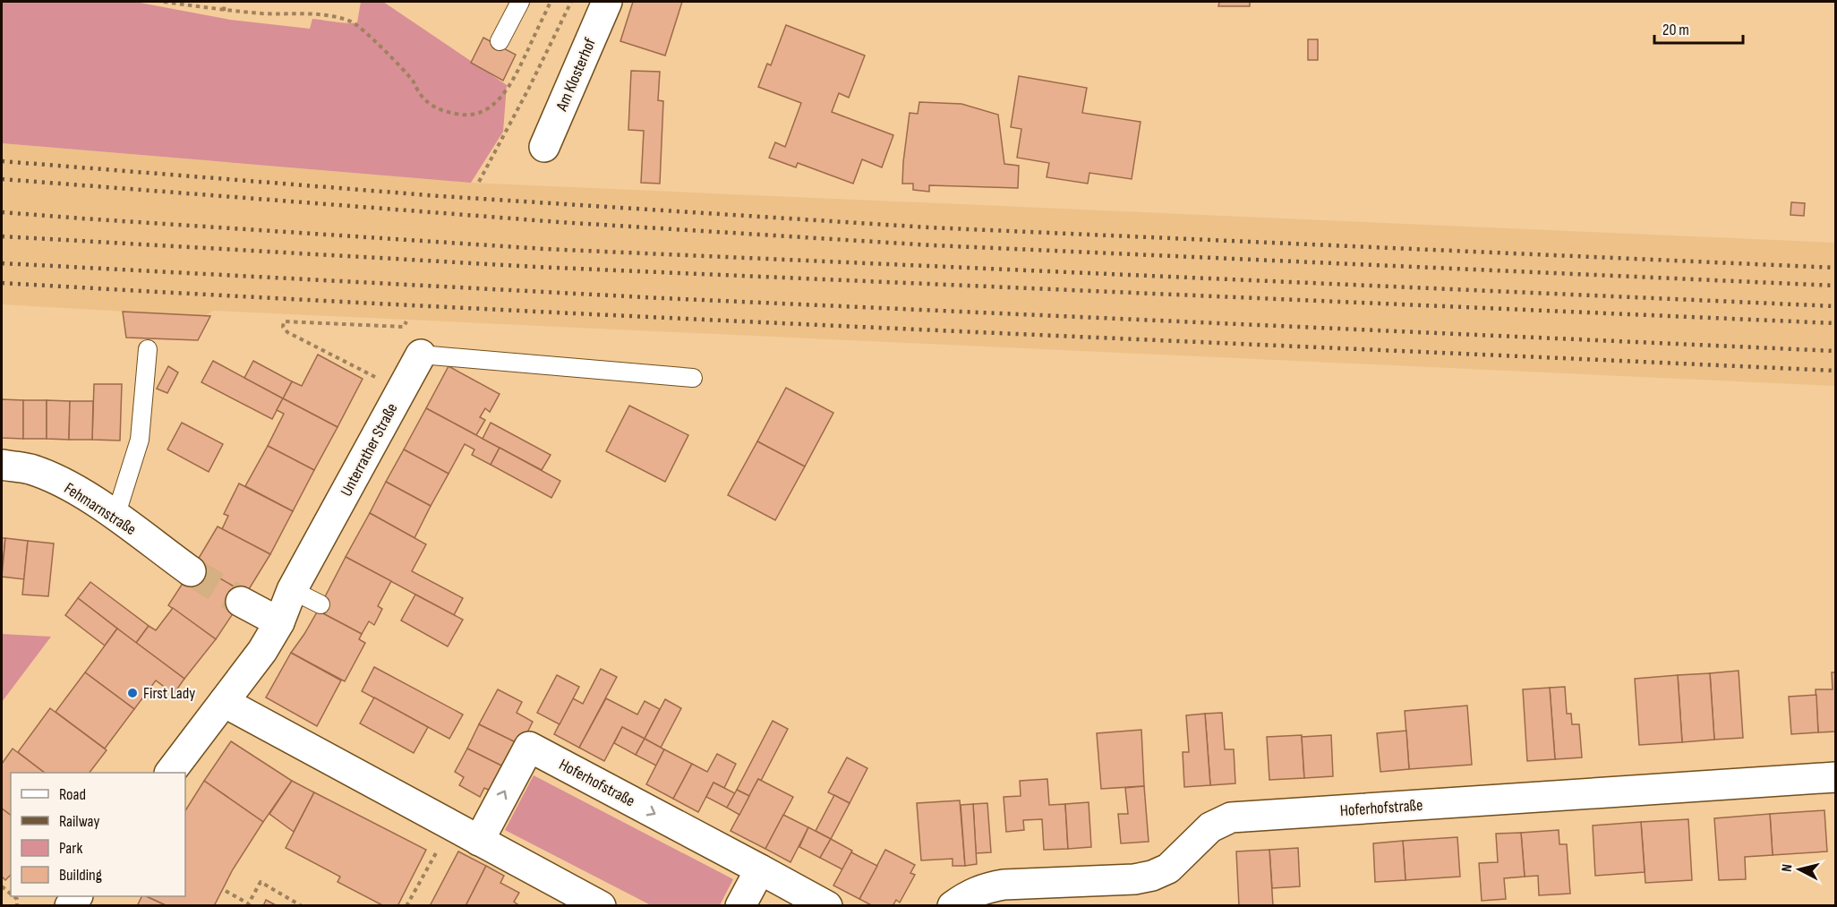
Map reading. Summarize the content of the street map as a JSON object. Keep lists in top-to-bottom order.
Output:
{
  "streets": {
    "street": [
      "Am Klosterhof",
      "Unterrather Straße",
      "Fehmarnstraße",
      "Hoferhofstraße"
    ]
  },
  "places": ["First Lady"],
  "legend": [
    "Road",
    "Railway",
    "Park",
    "Building"
  ],
  "scale_bar": "20 m",
  "north": "left"
}
